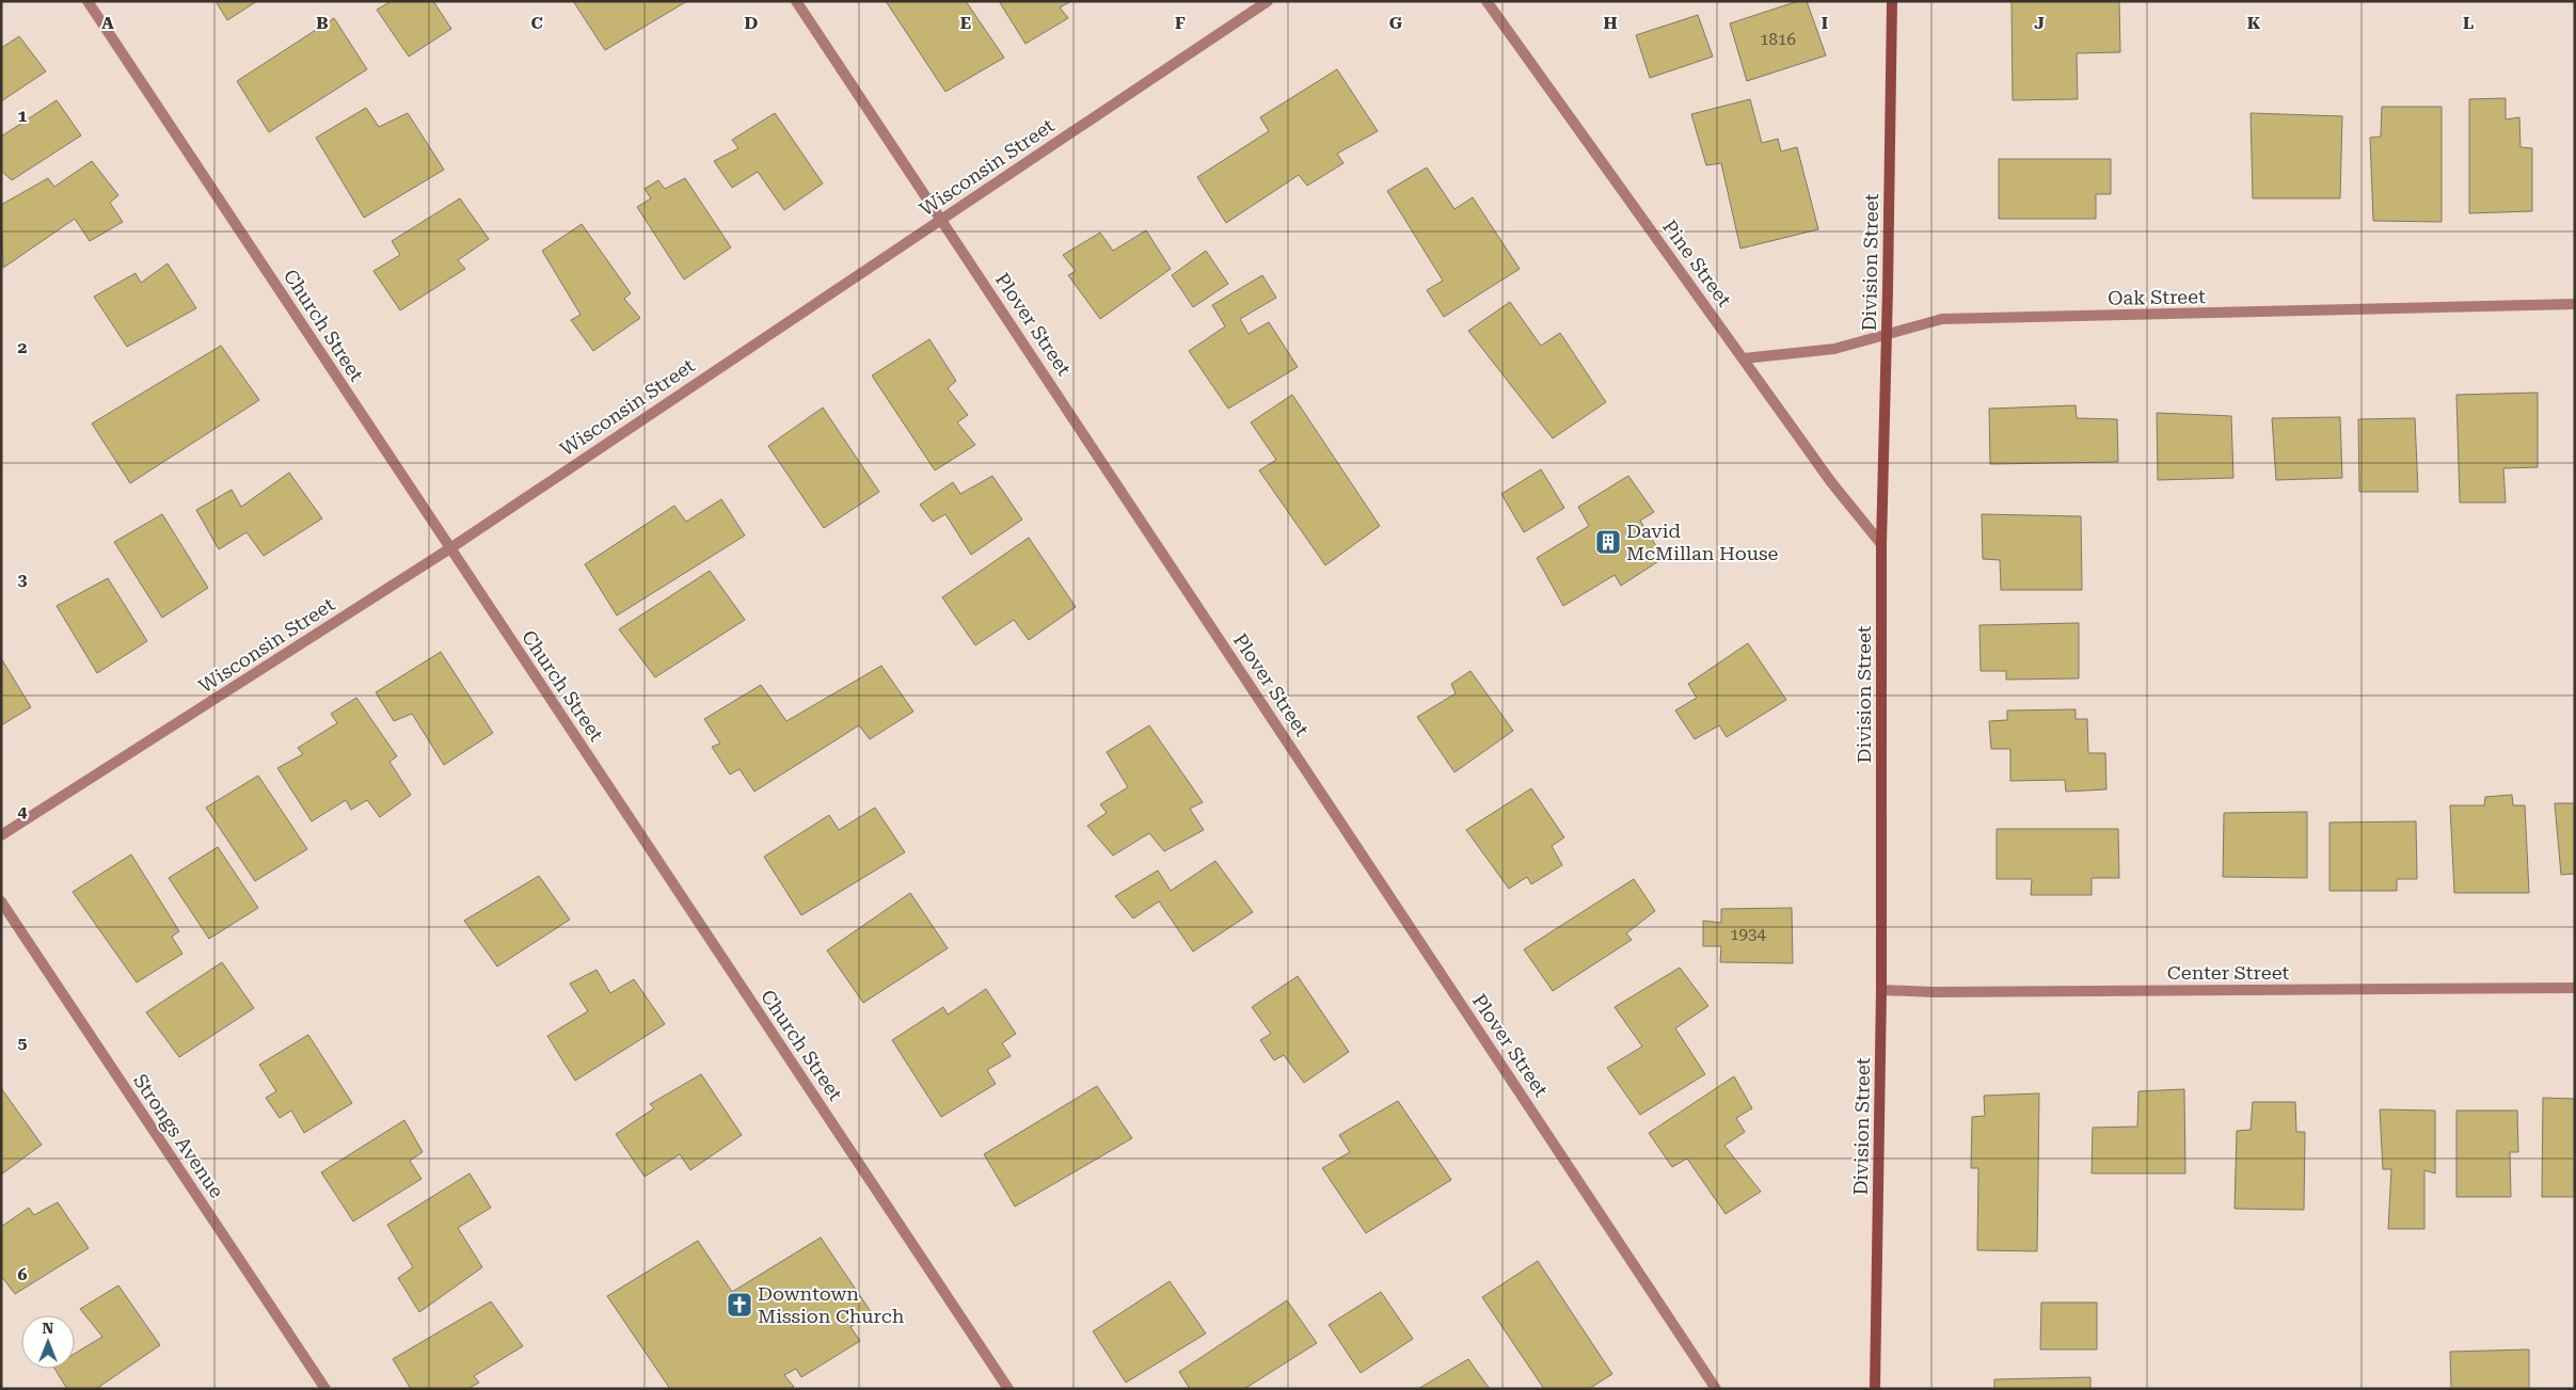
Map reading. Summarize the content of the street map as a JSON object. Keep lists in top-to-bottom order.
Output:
{
  "streets": {
    "main road": ["Division Street"],
    "street": [
      "Wisconsin Street",
      "Pine Street",
      "Oak Street",
      "Plover Street",
      "Church Street",
      "Center Street",
      "Strongs Avenue"
    ]
  },
  "crossings": [
    ["Wisconsin Street", "Plover Street"],
    ["Wisconsin Street", "Church Street"],
    ["Division Street", "Pine Street"],
    ["Division Street", "Oak Street"],
    ["Division Street", "Center Street"],
    ["Pine Street", "Oak Street"]
  ],
  "places": {
    "building": ["David McMillan House"],
    "church": ["Downtown Mission Church"]
  },
  "house_numbers": ["1816", "1934"],
  "north": "top",
  "grid": {
    "columns": [
      "A",
      "B",
      "C",
      "D",
      "E",
      "F",
      "G",
      "H",
      "I",
      "J",
      "K",
      "L"
    ],
    "rows": [
      "1",
      "2",
      "3",
      "4",
      "5",
      "6"
    ]
  }
}
